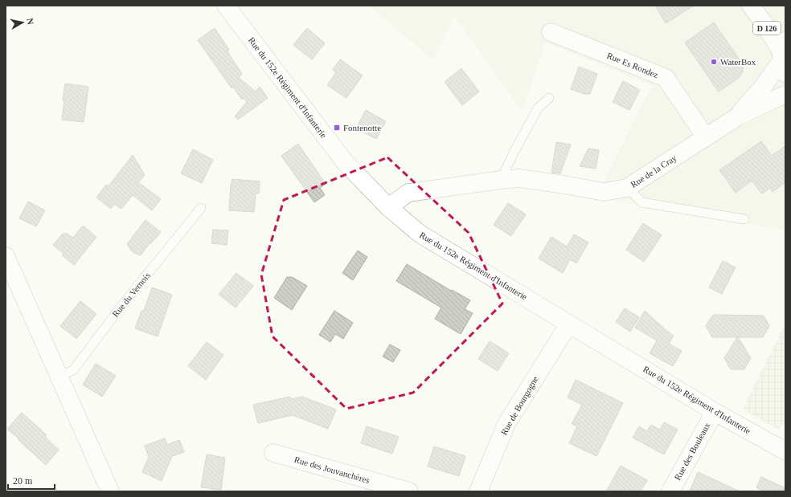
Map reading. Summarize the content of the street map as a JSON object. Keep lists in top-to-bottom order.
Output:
{
  "streets": {
    "street": [
      "D 126",
      "Rue Es Rondez",
      "Rue du 152e Régiment d'Infanterie",
      "Rue de la Cray",
      "Rue de Bourgogne",
      "Rue des Bouleaux",
      "Rue des Jouvanchères"
    ],
    "lane": ["Rue du Vernois"]
  },
  "crossings": [
    ["D 126", "Rue de la Cray"],
    ["Rue Es Rondez", "Rue de la Cray"],
    ["Rue du 152e Régiment d'Infanterie", "Rue de la Cray"],
    ["Rue du 152e Régiment d'Infanterie", "Rue de Bourgogne"],
    ["Rue du 152e Régiment d'Infanterie", "Rue des Bouleaux"]
  ],
  "places": {
    "other": ["WaterBox"],
    "transit": ["Fontenotte"]
  },
  "scale_bar": "20 m",
  "north": "right"
}
